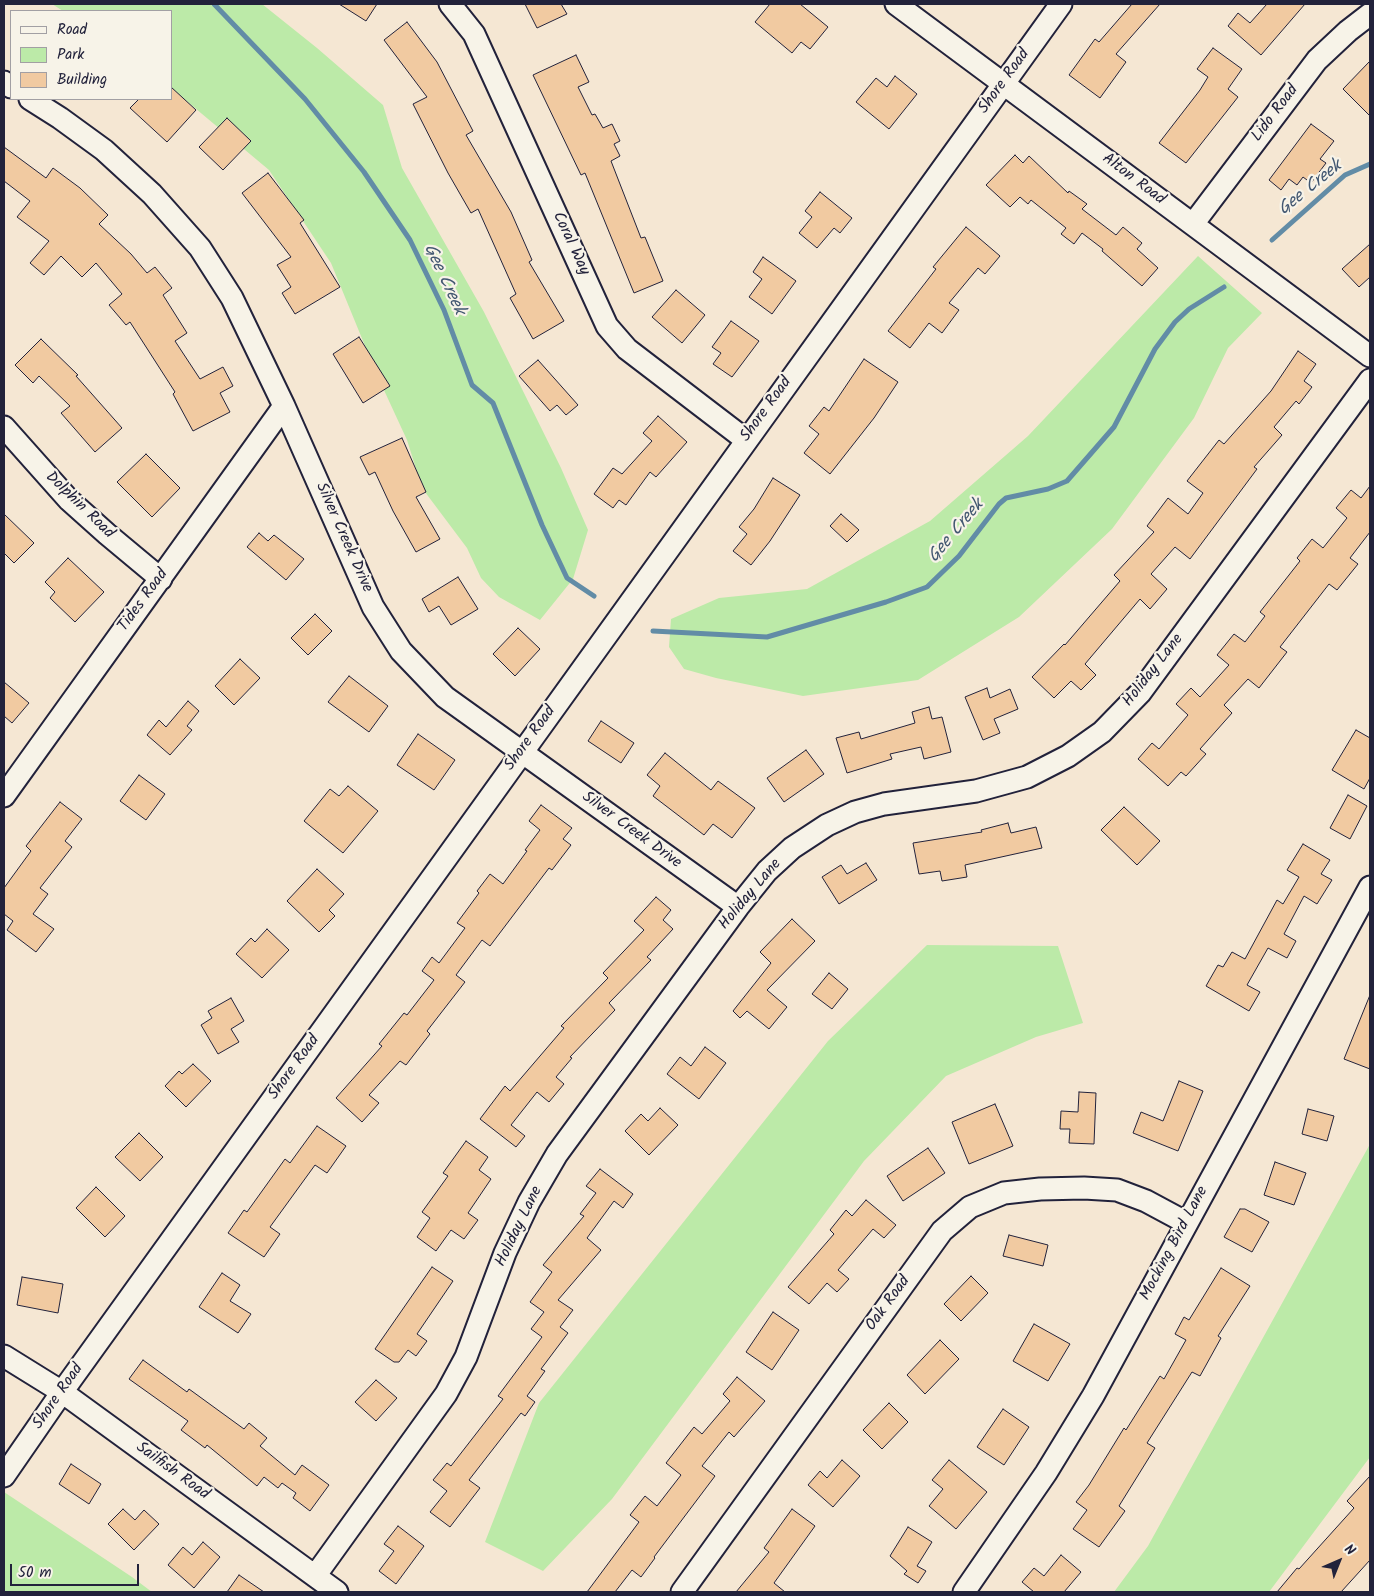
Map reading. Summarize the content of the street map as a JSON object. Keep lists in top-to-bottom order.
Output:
{
  "streets": {
    "street": [
      "Shore Road",
      "Lido Road",
      "Alton Road",
      "Coral Way",
      "Dolphin Road",
      "Silver Creek Drive",
      "Tides Road",
      "Holiday Lane",
      "Mocking Bird Lane",
      "Oak Road",
      "Sailfish Road"
    ]
  },
  "crossings": [
    ["Shore Road", "Alton Road"],
    ["Shore Road", "Coral Way"],
    ["Shore Road", "Silver Creek Drive"],
    ["Shore Road", "Sailfish Road"],
    ["Lido Road", "Alton Road"],
    ["Dolphin Road", "Tides Road"],
    ["Silver Creek Drive", "Tides Road"],
    ["Silver Creek Drive", "Holiday Lane"],
    ["Holiday Lane", "Sailfish Road"],
    ["Mocking Bird Lane", "Oak Road"]
  ],
  "water": ["Gee Creek"],
  "legend": ["Road", "Park", "Building"],
  "scale_bar": "50 m",
  "north": "top right"
}
